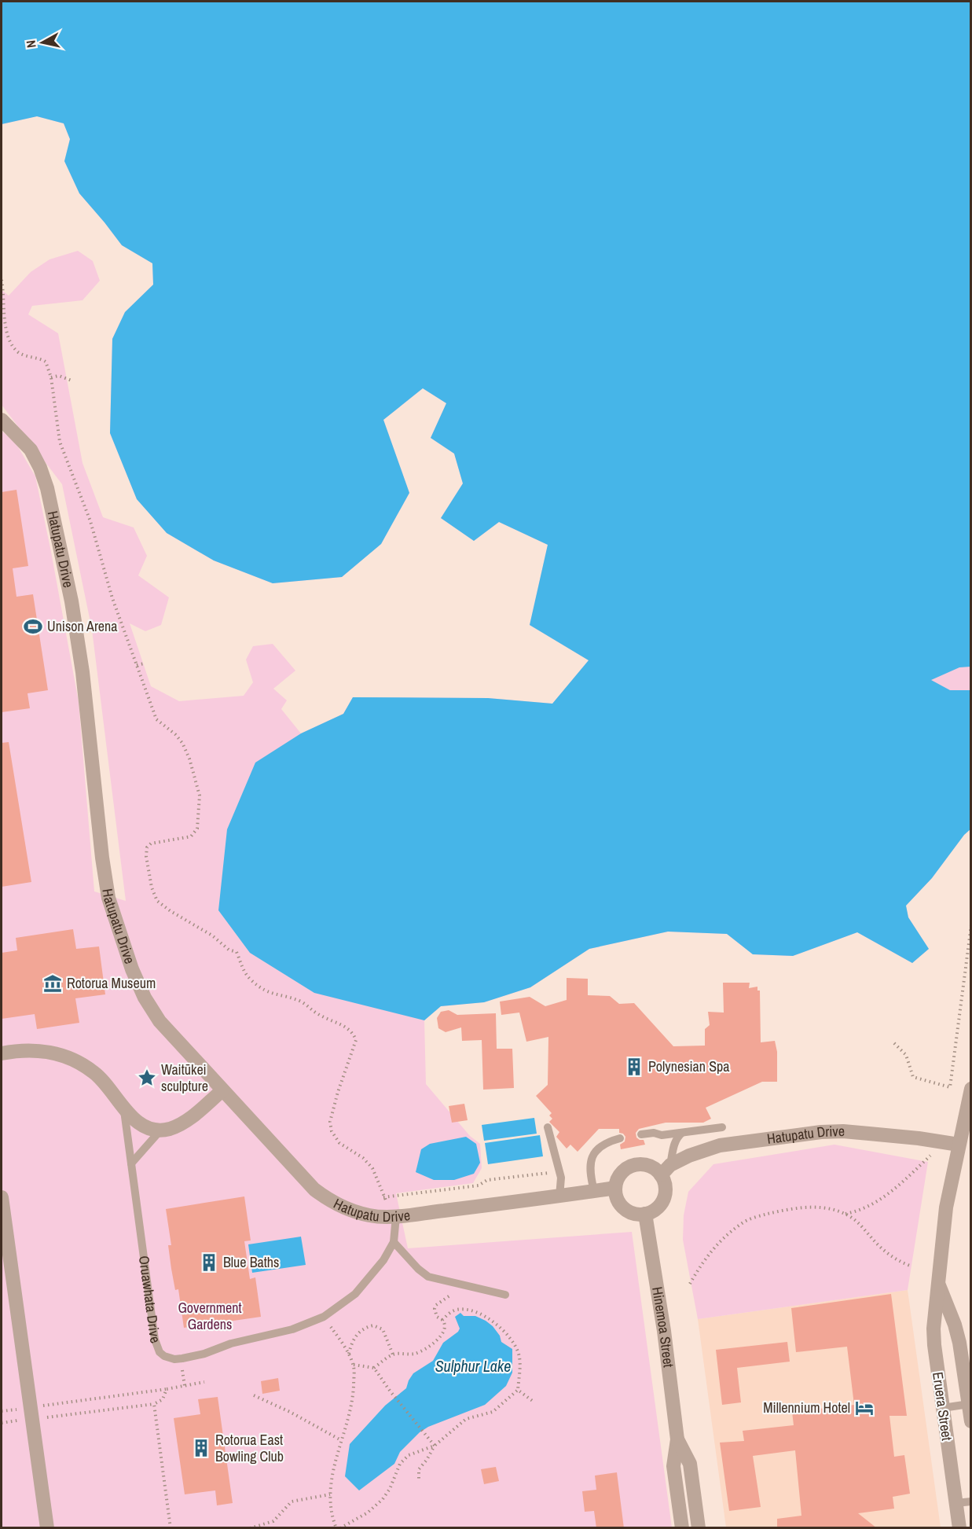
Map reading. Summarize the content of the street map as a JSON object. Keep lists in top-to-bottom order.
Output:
{
  "streets": {
    "street": [
      "Hatupatu Drive",
      "Oruawhata Drive",
      "Hinemoa Street",
      "Eruera Street"
    ]
  },
  "crossings": [
    ["Hatupatu Drive", "Hinemoa Street"],
    ["Hatupatu Drive", "Eruera Street"]
  ],
  "water": ["Sulphur Lake"],
  "parks": ["Government Gardens"],
  "places": {
    "sports": ["Unison Arena"],
    "museum": ["Rotorua Museum"],
    "building": ["Polynesian Spa", "Blue Baths", "Rotorua East Bowling Club"],
    "place": ["Waitūkei sculpture"],
    "hotel": ["Millennium Hotel"]
  },
  "north": "left"
}
